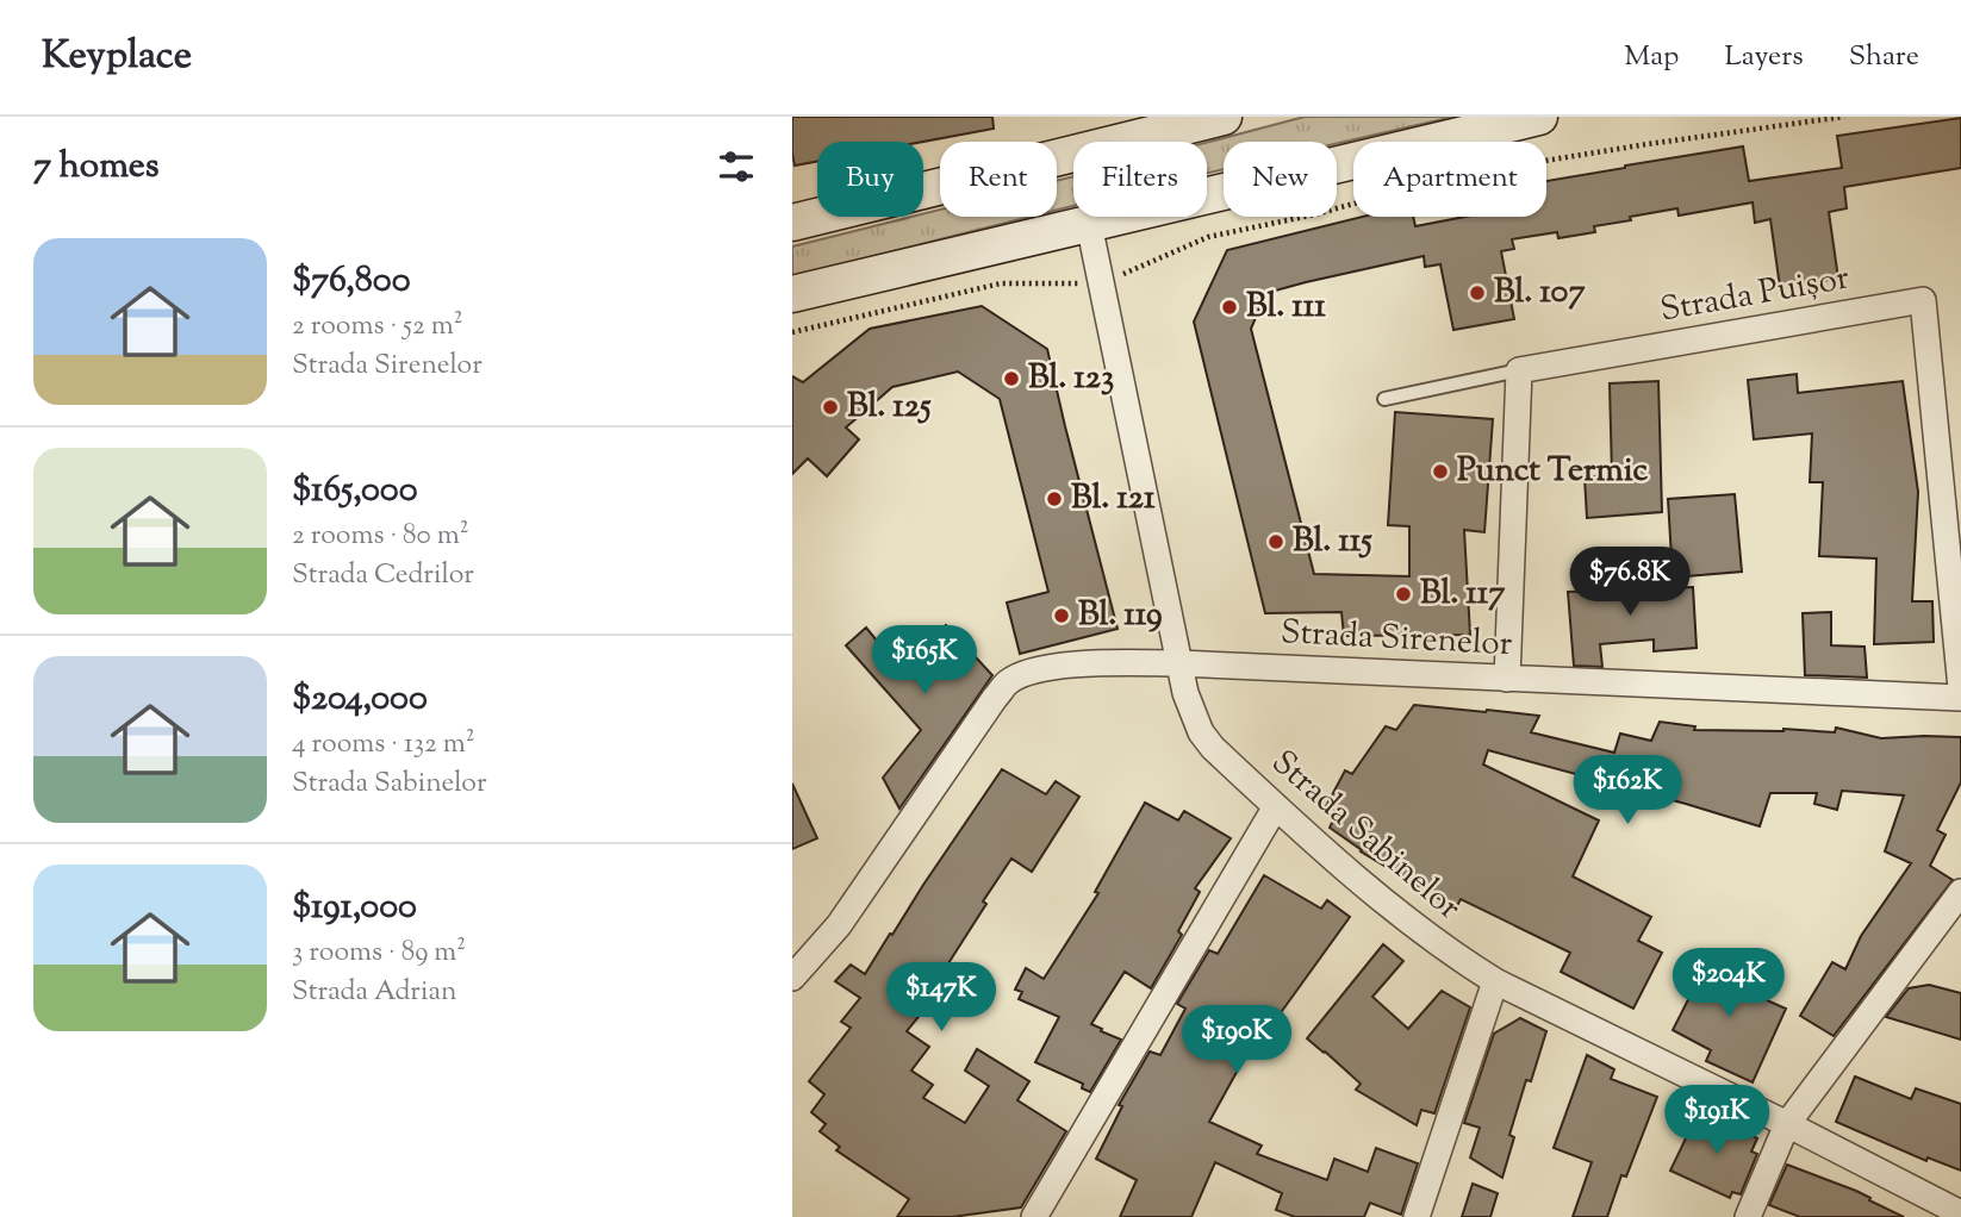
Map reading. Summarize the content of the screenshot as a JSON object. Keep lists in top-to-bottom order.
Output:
{
  "streets": {
    "street": ["Strada Puișor", "Strada Sirenelor", "Strada Sabinelor"]
  },
  "crossings": [
    ["Strada Sirenelor", "Strada Sabinelor"]
  ],
  "places": [
    "Bl. 107",
    "Bl. 111",
    "Bl. 123",
    "Bl. 125",
    "Punct Termic",
    "Bl. 121",
    "Bl. 115",
    "Bl. 117",
    "Bl. 119"
  ],
  "page": {
    "header": "Keyplace",
    "nav": ["Map", "Layers", "Share"],
    "heading": "7 homes",
    "chip": [
      "Buy",
      "Rent",
      "Filters",
      "New",
      "Apartment"
    ],
    "list": [
      {
        "name": "$76,800",
        "note": "2 rooms · 52 m² · Strada Sirenelor"
      },
      {
        "name": "$165,000",
        "note": "2 rooms · 80 m² · Strada Cedrilor"
      },
      {
        "name": "$204,000",
        "note": "4 rooms · 132 m² · Strada Sabinelor"
      },
      {
        "name": "$191,000",
        "note": "3 rooms · 89 m² · Strada Adrian"
      }
    ],
    "price": [
      "$76.8K",
      "$165K",
      "$162K",
      "$204K",
      "$147K",
      "$190K",
      "$191K"
    ]
  }
}
